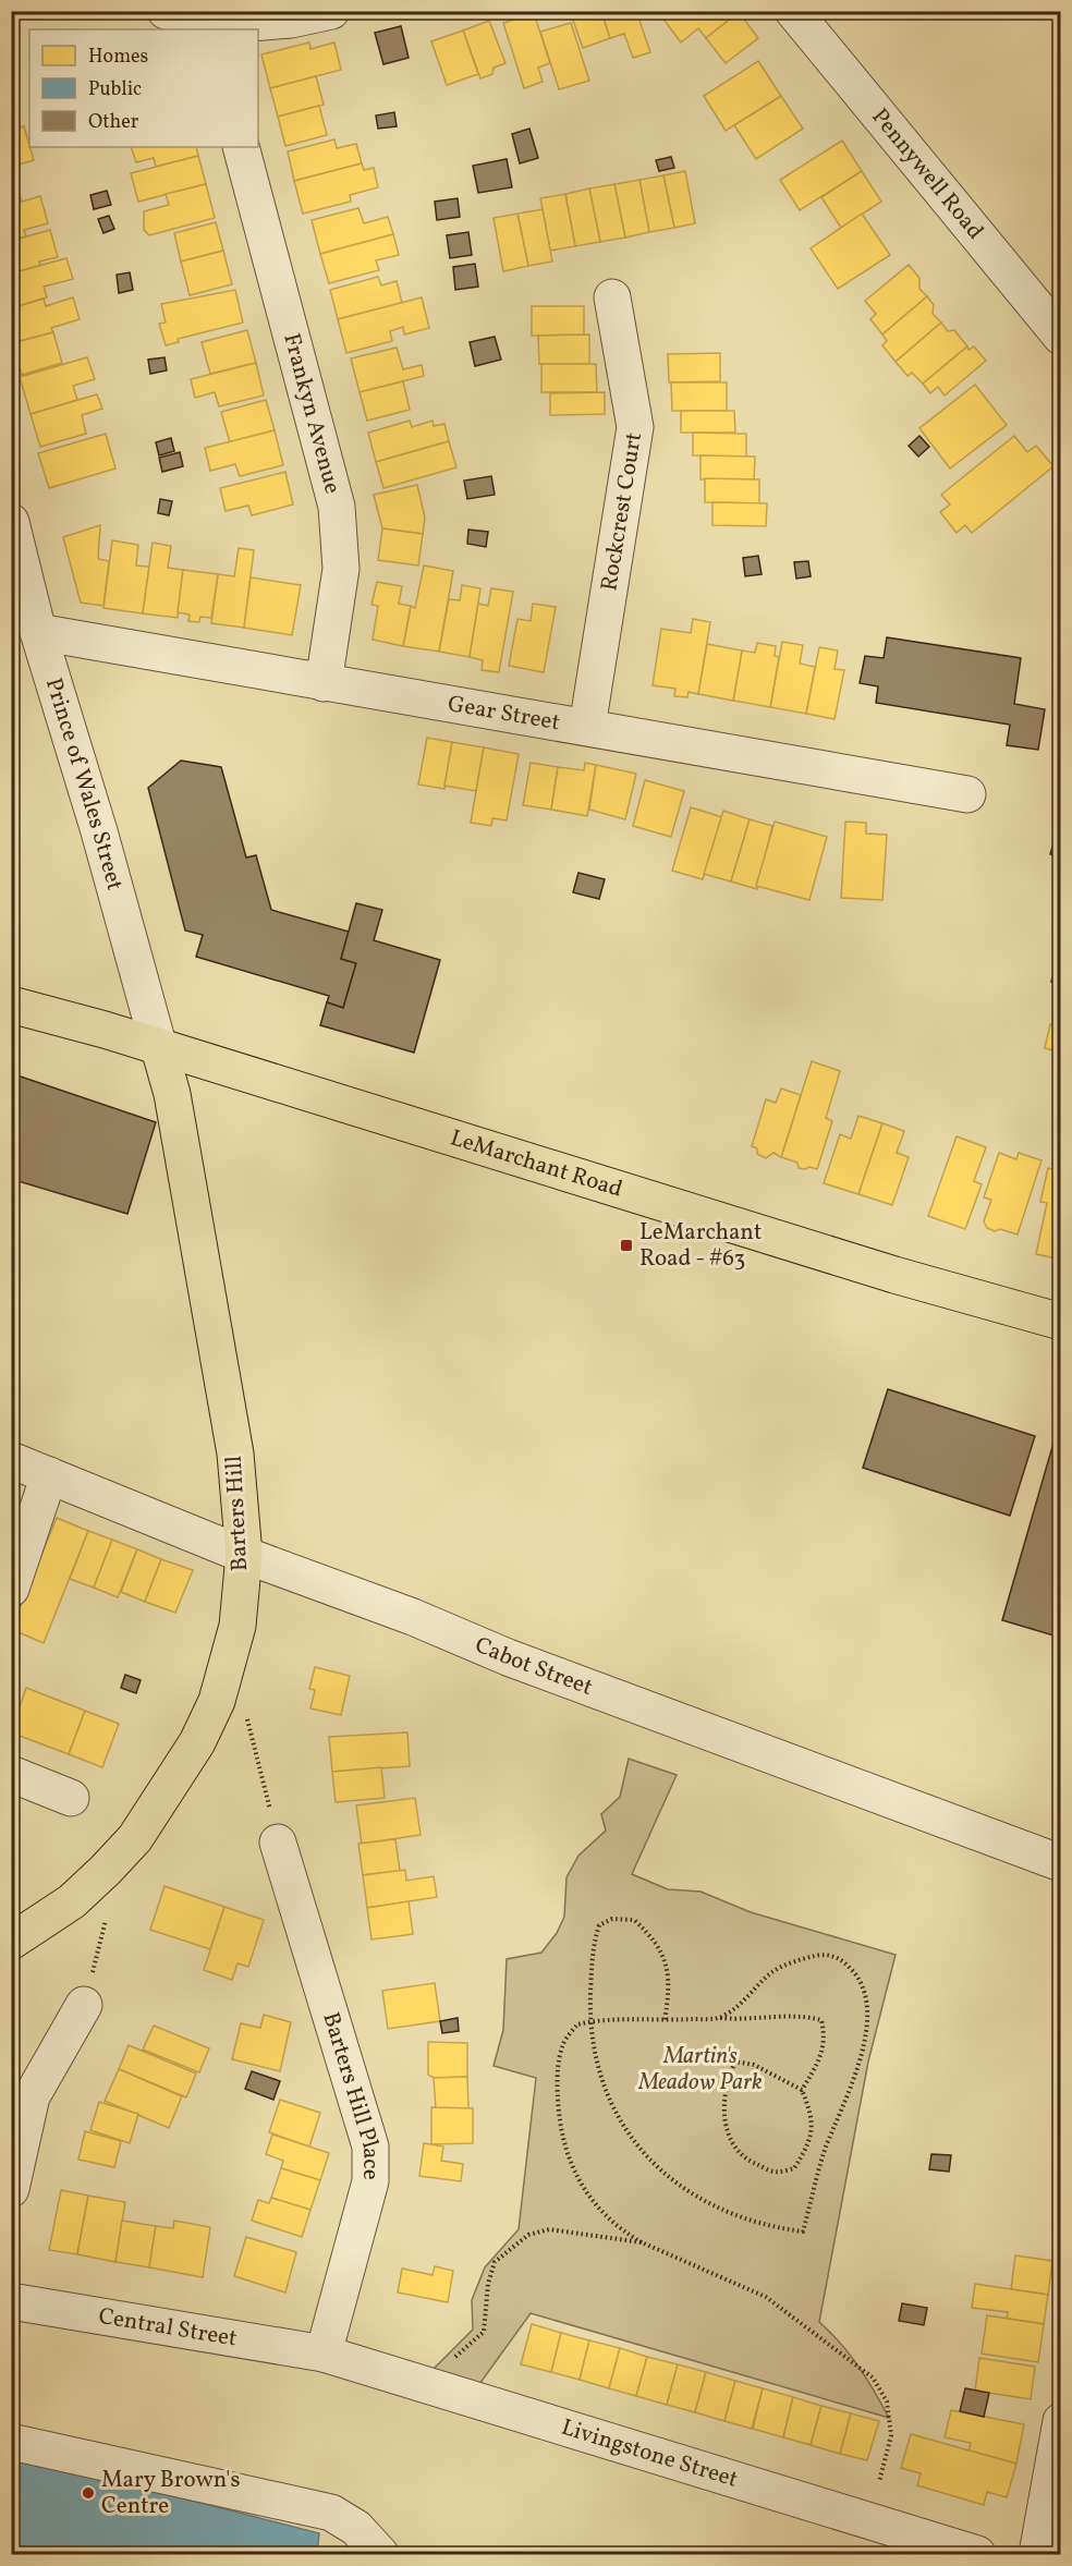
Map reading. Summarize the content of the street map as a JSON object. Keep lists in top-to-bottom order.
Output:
{
  "streets": {
    "main road": ["LeMarchant Road", "Barters Hill"],
    "street": [
      "Pennywell Road",
      "Frankyn Avenue",
      "Rockcrest Court",
      "Gear Street",
      "Prince of Wales Street",
      "Cabot Street",
      "Barters Hill Place",
      "Central Street",
      "Livingstone Street"
    ]
  },
  "crossings": [
    ["Frankyn Avenue", "Gear Street"],
    ["Rockcrest Court", "Gear Street"],
    ["Gear Street", "Prince of Wales Street"],
    ["Prince of Wales Street", "LeMarchant Road"],
    ["Prince of Wales Street", "Barters Hill"],
    ["LeMarchant Road", "Barters Hill"],
    ["Barters Hill", "Cabot Street"],
    ["Barters Hill Place", "Central Street"],
    ["Barters Hill Place", "Livingstone Street"],
    ["Central Street", "Livingstone Street"]
  ],
  "parks": ["Martin's Meadow Park"],
  "places": {
    "transit": ["LeMarchant Road - #63"],
    "other": ["Mary Brown's Centre"]
  },
  "legend": ["Homes", "Public", "Other"]
}
